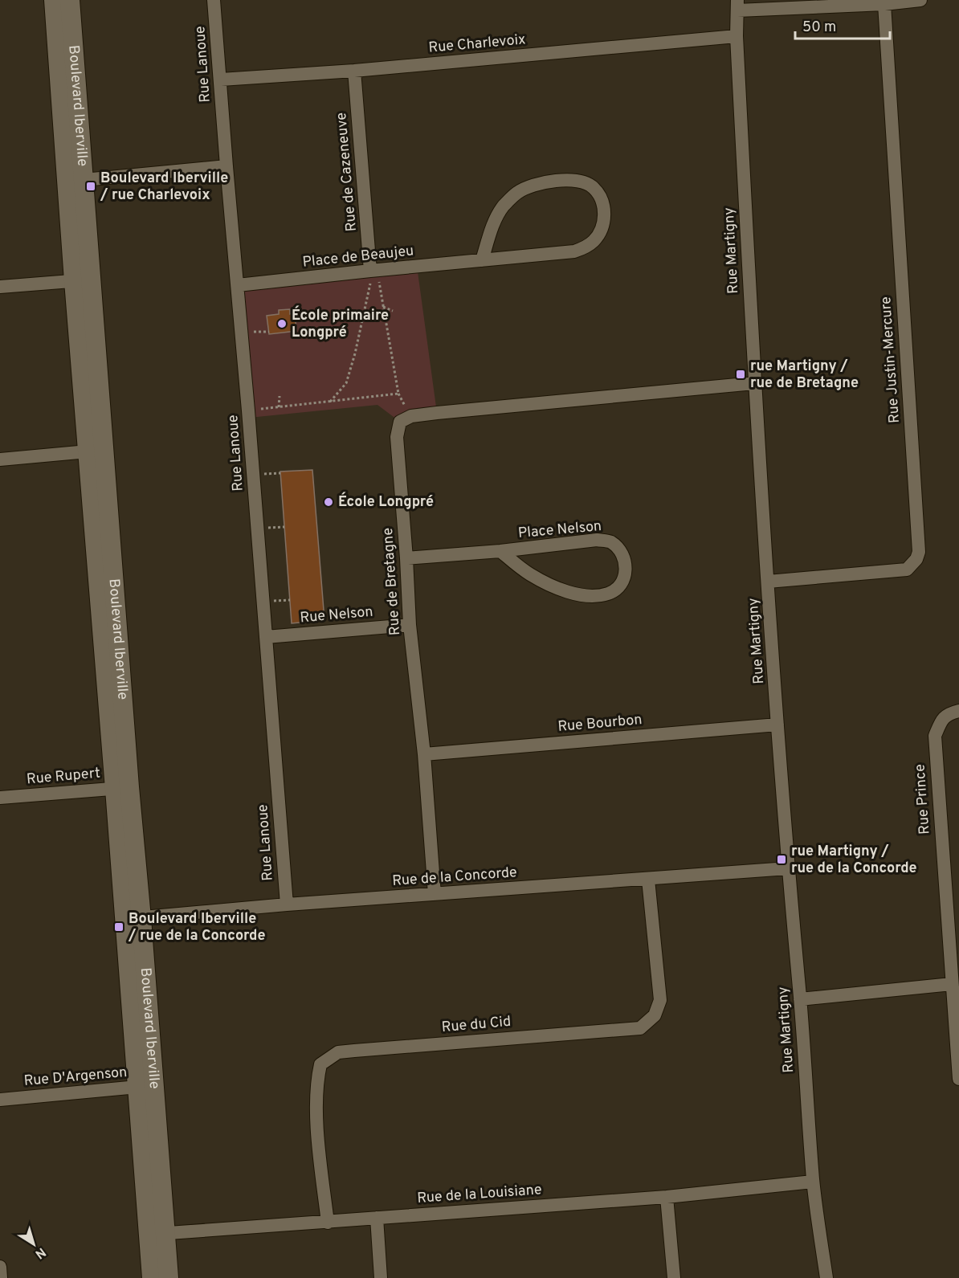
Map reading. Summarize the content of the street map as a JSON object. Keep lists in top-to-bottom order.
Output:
{
  "streets": {
    "street": [
      "Rue Charlevoix",
      "Rue Lanoue",
      "Boulevard Iberville",
      "Rue de Cazeneuve",
      "Rue Martigny",
      "Place de Beaujeu",
      "Rue Justin-Mercure",
      "Place Nelson",
      "Rue de Bretagne",
      "Rue Nelson",
      "Rue Bourbon",
      "Rue Rupert",
      "Rue Prince",
      "Rue de la Concorde",
      "Rue du Cid",
      "Rue D'Argenson",
      "Rue de la Louisiane"
    ]
  },
  "crossings": [
    ["Rue Charlevoix", "Rue Lanoue"],
    ["Rue Charlevoix", "Rue de Cazeneuve"],
    ["Rue Charlevoix", "Rue Martigny"],
    ["Rue Lanoue", "Place de Beaujeu"],
    ["Rue Lanoue", "Rue Nelson"],
    ["Rue Lanoue", "Rue de la Concorde"],
    ["Boulevard Iberville", "Rue Rupert"],
    ["Boulevard Iberville", "Rue de la Concorde"],
    ["Boulevard Iberville", "Rue D'Argenson"],
    ["Boulevard Iberville", "Rue de la Louisiane"],
    ["Rue de Cazeneuve", "Place de Beaujeu"],
    ["Rue Martigny", "Rue Justin-Mercure"],
    ["Rue Martigny", "Rue de Bretagne"],
    ["Rue Martigny", "Rue Bourbon"],
    ["Rue Martigny", "Rue de la Concorde"],
    ["Rue Martigny", "Rue de la Louisiane"],
    ["Place Nelson", "Rue de Bretagne"],
    ["Rue de Bretagne", "Rue Nelson"],
    ["Rue de Bretagne", "Rue Bourbon"],
    ["Rue de Bretagne", "Rue de la Concorde"],
    ["Rue de la Concorde", "Rue du Cid"],
    ["Rue du Cid", "Rue de la Louisiane"]
  ],
  "places": {
    "transit": [
      "Boulevard Iberville / rue Charlevoix",
      "rue Martigny / rue de Bretagne",
      "rue Martigny / rue de la Concorde",
      "Boulevard Iberville / rue de la Concorde"
    ],
    "other": ["École primaire Longpré", "École Longpré"]
  },
  "scale_bar": "50 m",
  "north": "bottom right"
}
